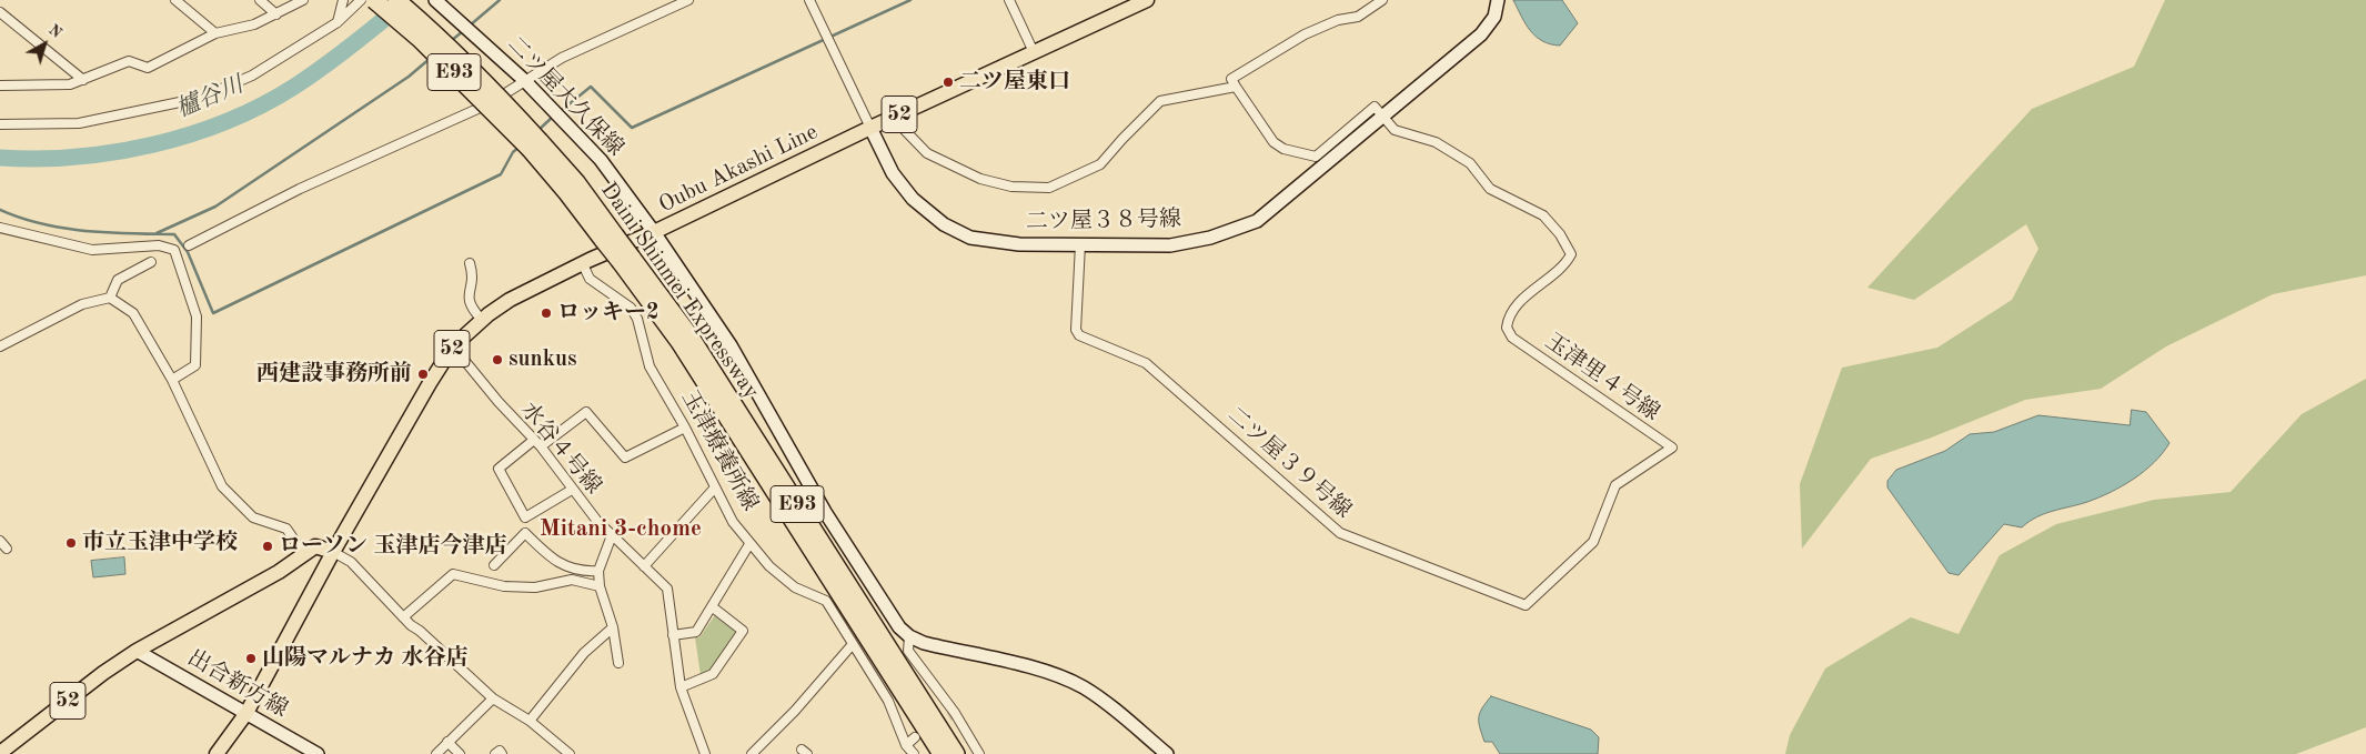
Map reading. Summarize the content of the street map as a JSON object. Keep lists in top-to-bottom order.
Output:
{
  "streets": {
    "highway": ["E93", "Daini Shinmei Expressway"],
    "main road": ["52", "Oubu Akashi Line"],
    "street": [
      "二ツ屋大久保線",
      "二ツ屋３８号線",
      "玉津里４号線",
      "水谷４号線",
      "玉津療養所線",
      "二ツ屋３９号線",
      "出合新方線"
    ]
  },
  "crossings": [
    ["二ツ屋大久保線", "Oubu Akashi Line"],
    ["52", "出合新方線"],
    ["Oubu Akashi Line", "二ツ屋３８号線"],
    ["Oubu Akashi Line", "水谷４号線"],
    ["Oubu Akashi Line", "玉津療養所線"],
    ["Oubu Akashi Line", "出合新方線"],
    ["二ツ屋３８号線", "玉津里４号線"],
    ["二ツ屋３８号線", "二ツ屋３９号線"],
    ["玉津里４号線", "二ツ屋３９号線"]
  ],
  "districts": ["Mitani 3-chome"],
  "water": ["櫨谷川"],
  "places": [
    "二ツ屋東口",
    "ロッキー2",
    "sunkus",
    "西建設事務所前",
    "市立玉津中学校",
    "ローソン 玉津店今津店",
    "山陽マルナカ 水谷店"
  ],
  "north": "top right"
}
